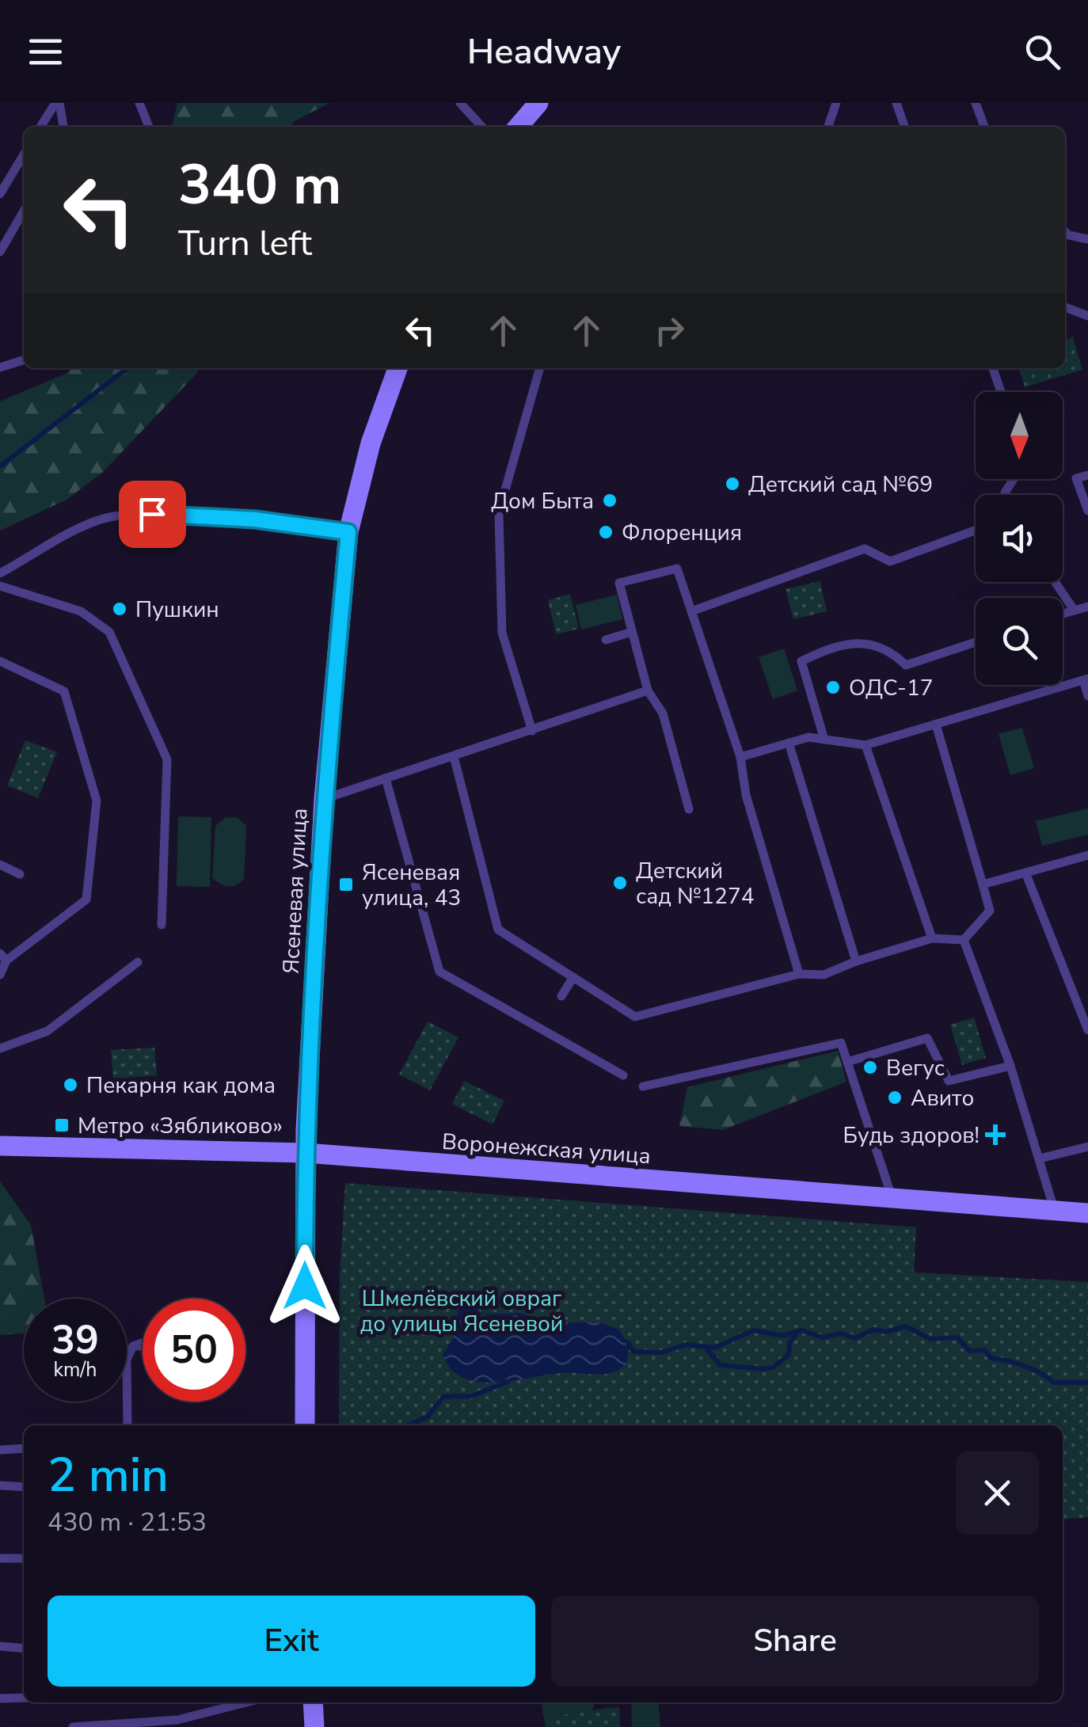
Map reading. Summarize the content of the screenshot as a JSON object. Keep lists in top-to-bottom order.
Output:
{
  "streets": {
    "main road": ["Ясеневая улица", "Воронежская улица"]
  },
  "crossings": [
    ["Ясеневая улица", "Воронежская улица"]
  ],
  "parks": ["Шмелёвский овраг до улицы Ясеневой"],
  "places": {
    "other": [
      "Детский сад №69",
      "Дом Быта",
      "Флоренция",
      "Пушкин",
      "ОДС-17",
      "Детский сад №1274",
      "Вегус",
      "Пекарня как дома",
      "Авито"
    ],
    "transit": ["Ясеневая улица, 43", "Метро «Зябликово»"],
    "health": ["Будь здоров!"]
  },
  "north": "bottom",
  "page": {
    "header": "Headway",
    "turn": ["340 m", "Turn left"],
    "speed": "39 km/h",
    "limit": "50",
    "heading": ["2 min", "430 m · 21:53"],
    "buttons": ["Exit", "Share"]
  }
}
